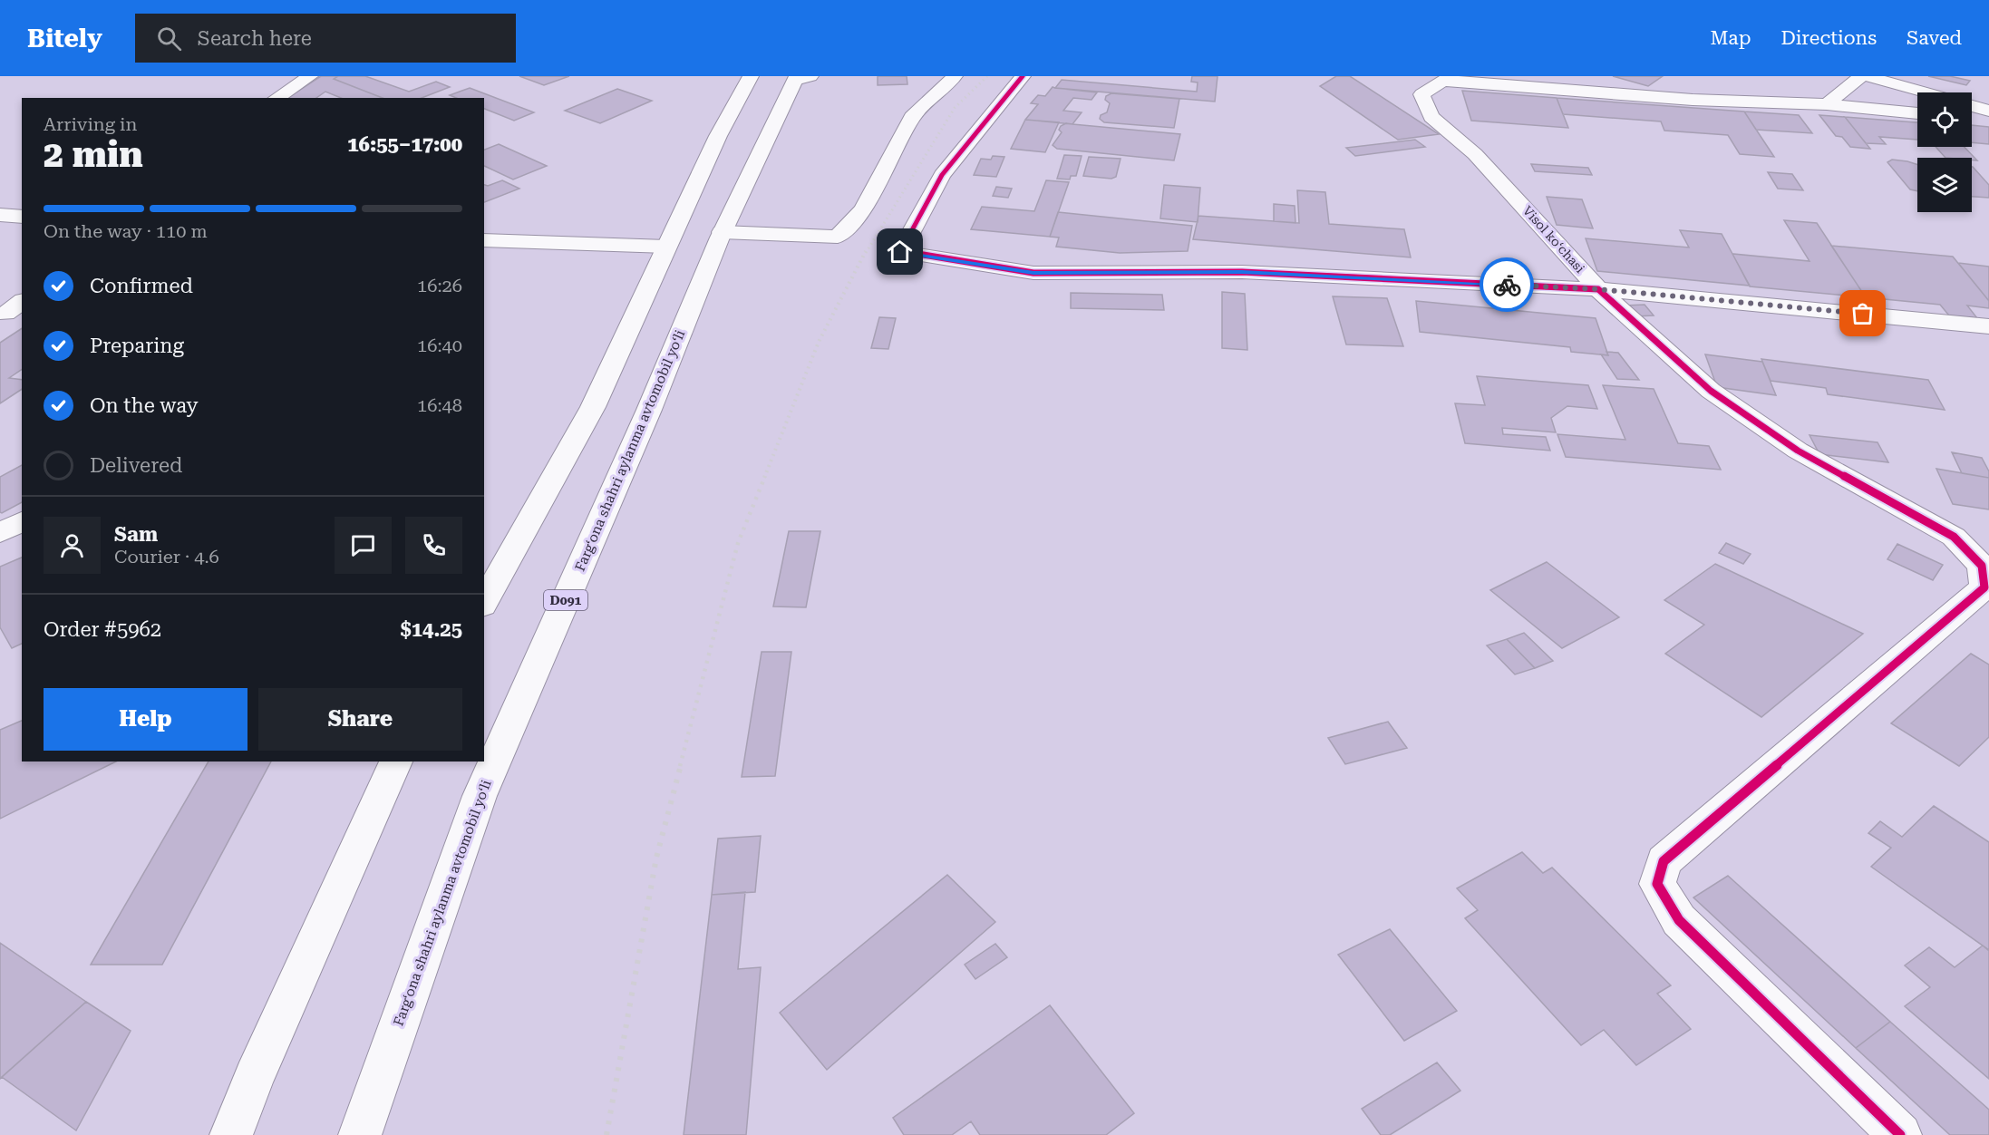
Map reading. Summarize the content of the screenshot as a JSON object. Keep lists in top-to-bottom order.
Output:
{
  "streets": {
    "main road": ["Visol koʻchasi", "Fargʻona shahri aylanma avtomobil yoʻli", "D091"]
  },
  "page": {
    "header": "Bitely",
    "search": "Search here",
    "nav": ["Map", "Directions", "Saved"],
    "heading": ["2 min", "Arriving in", "16:55–17:00"],
    "panel": [
      "Sam",
      "Courier · 4.6",
      "Order #5962",
      "$14.25"
    ],
    "bar": "On the way · 110 m",
    "list": [
      ["Confirmed", "16:26"],
      ["Preparing", "16:40"],
      ["On the way", "16:48"],
      "Delivered"
    ],
    "buttons": ["Help", "Share"]
  }
}
